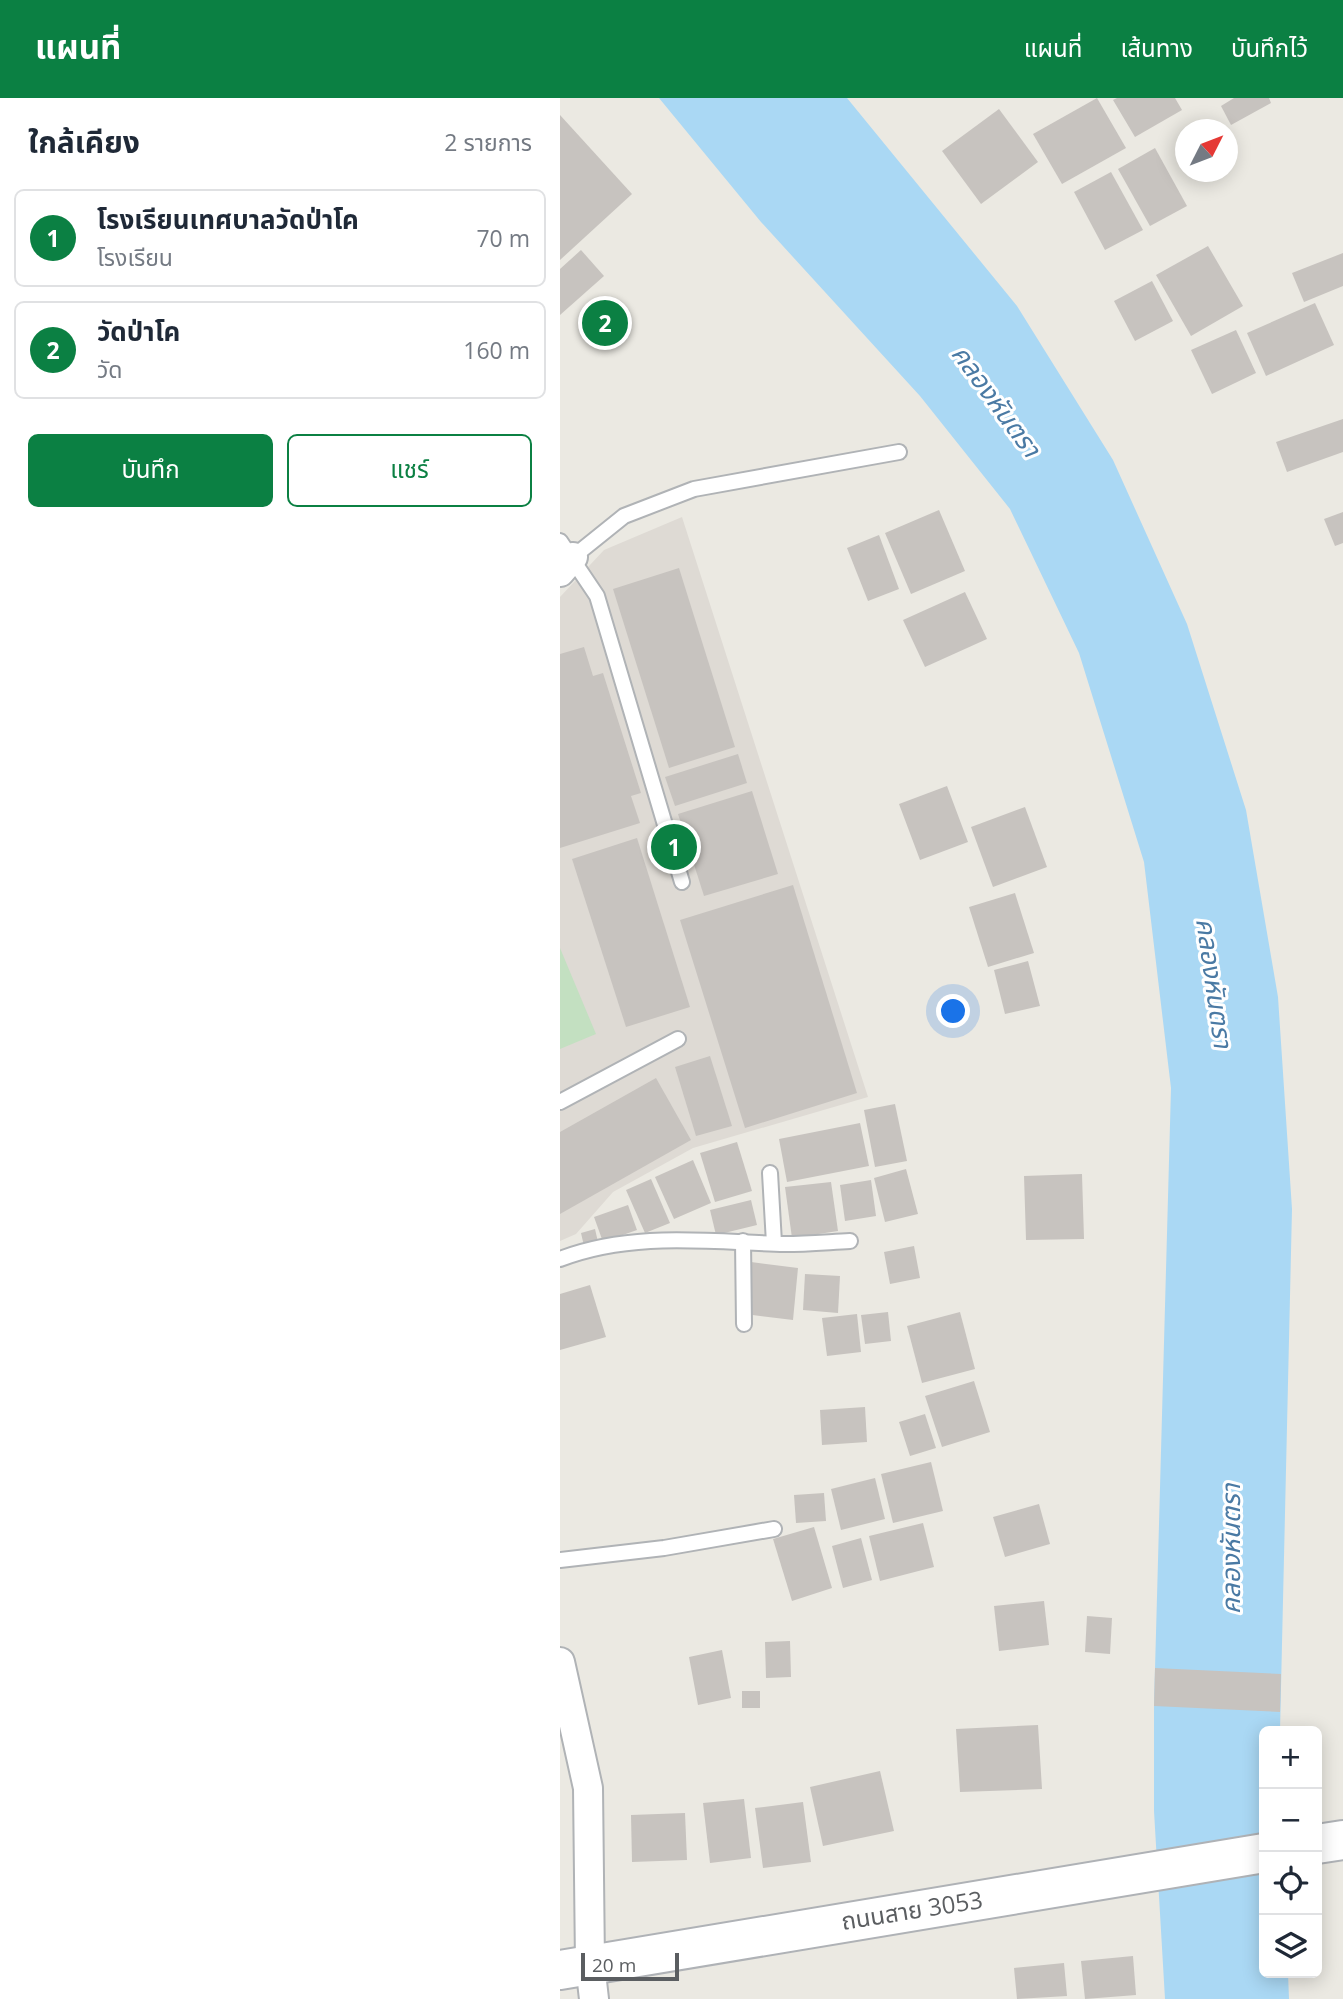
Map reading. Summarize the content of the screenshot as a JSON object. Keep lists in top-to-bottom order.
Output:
{
  "streets": {
    "main road": ["ถนนสาย 3053"]
  },
  "water": ["คลองหันตรา"],
  "scale_bar": "20 m",
  "north": "top right",
  "page": {
    "header": "แผนที่",
    "nav": ["แผนที่", "เส้นทาง", "บันทึกไว้"],
    "heading": ["ใกล้เคียง", "2 รายการ"],
    "list": [
      {
        "mark": "1",
        "name": "โรงเรียนเทศบาลวัดป่าโค",
        "note": "โรงเรียน",
        "value": "70 m"
      },
      {
        "mark": "2",
        "name": "วัดป่าโค",
        "note": "วัด",
        "value": "160 m"
      }
    ],
    "pins": ["2", "1"],
    "buttons": ["บันทึก", "แชร์"],
    "map_buttons": ["+", "−"],
    "scale": "20 m"
  }
}
